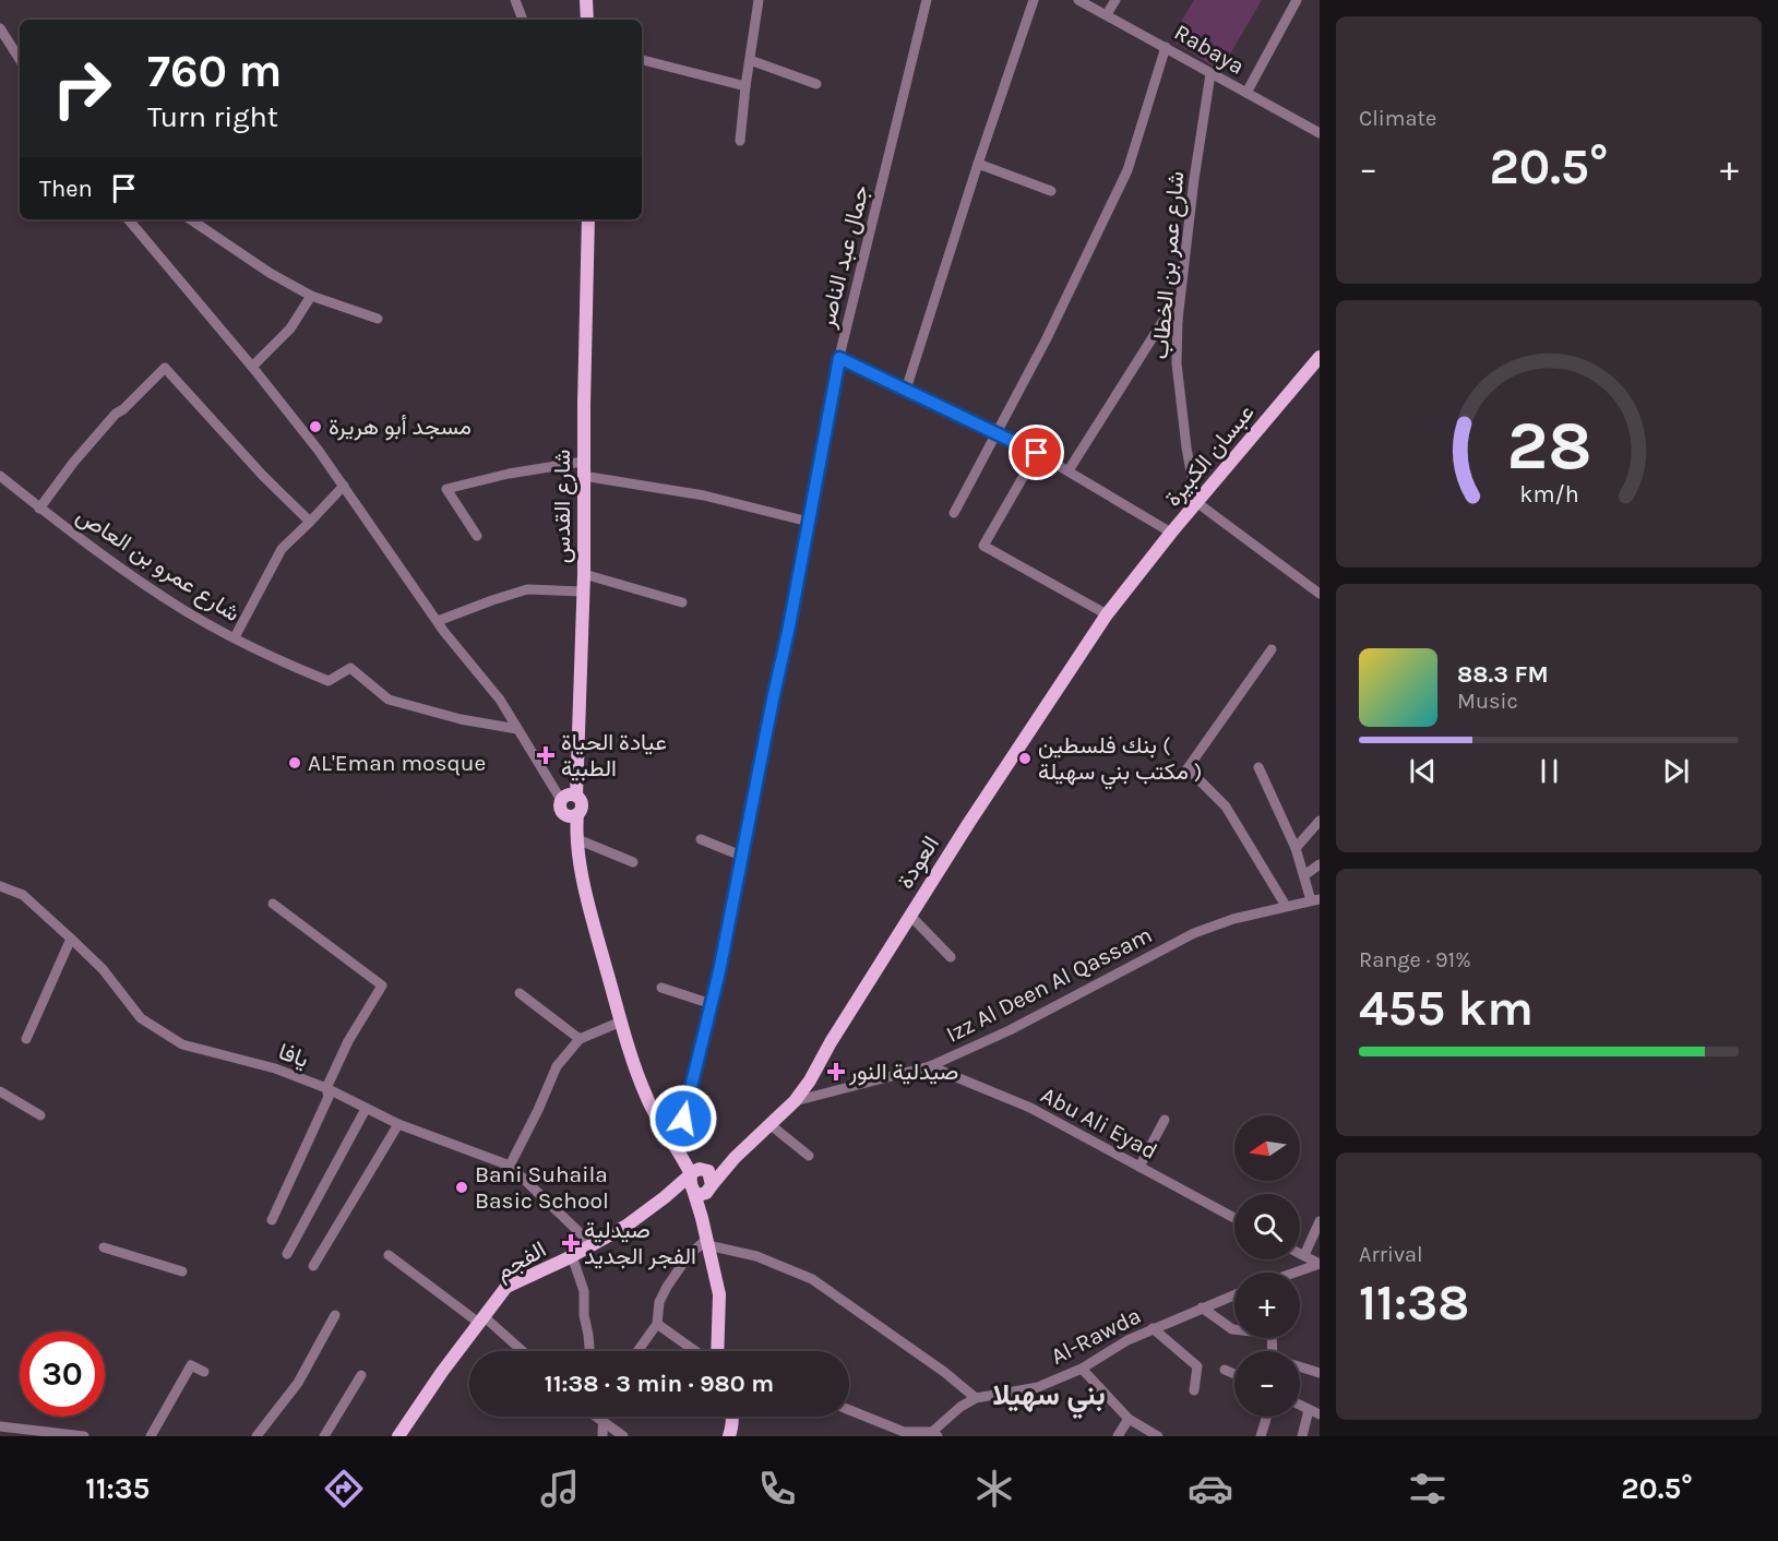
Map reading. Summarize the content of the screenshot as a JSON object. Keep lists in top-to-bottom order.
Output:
{
  "streets": {
    "main road": [
      "عبسان الكبيرة",
      "شارع القدس",
      "العودة",
      "الفجم"
    ],
    "street": [
      "Rabaya",
      "جمال عبد الناصر",
      "شارع عمر بن الخطاب",
      "شارع عمرو بن العاص",
      "Izz Al Deen Al Qassam",
      "يافا",
      "Abu Ali Eyad",
      "Al-Rawda"
    ]
  },
  "crossings": [
    ["Rabaya", "شارع عمر بن الخطاب"],
    ["شارع عمر بن الخطاب", "عبسان الكبيرة"],
    ["عبسان الكبيرة", "العودة"],
    ["العودة", "Izz Al Deen Al Qassam"],
    ["العودة", "الفجم"],
    ["Izz Al Deen Al Qassam", "Abu Ali Eyad"],
    ["يافا", "الفجم"]
  ],
  "districts": ["بني سهيلا"],
  "places": {
    "other": [
      "مسجد أبو هريرة",
      "بنك فلسطين ( مكتب بني سهيلة )",
      "AL'Eman mosque",
      "Bani Suhaila Basic School"
    ],
    "health": ["عيادة الحياة الطبية", "صيدلية النور", "صيدلية الفجر الجديد"]
  },
  "north": "left",
  "page": {
    "tile": [
      "Climate",
      ["Range · 91%", "455 km"],
      ["Arrival", "11:38"]
    ],
    "turn": ["760 m", "Turn right"],
    "heat": ["−", "20.5°", "+"],
    "then": "Then",
    "song": ["88.3 FM", "Music"],
    "map_buttons": ["+", "−"],
    "limit": "30",
    "trip": "11:38 · 3 min · 980 m",
    "tabs": ["11:35", "20.5°"],
    "gauge": ["28", "km/h"]
  }
}
